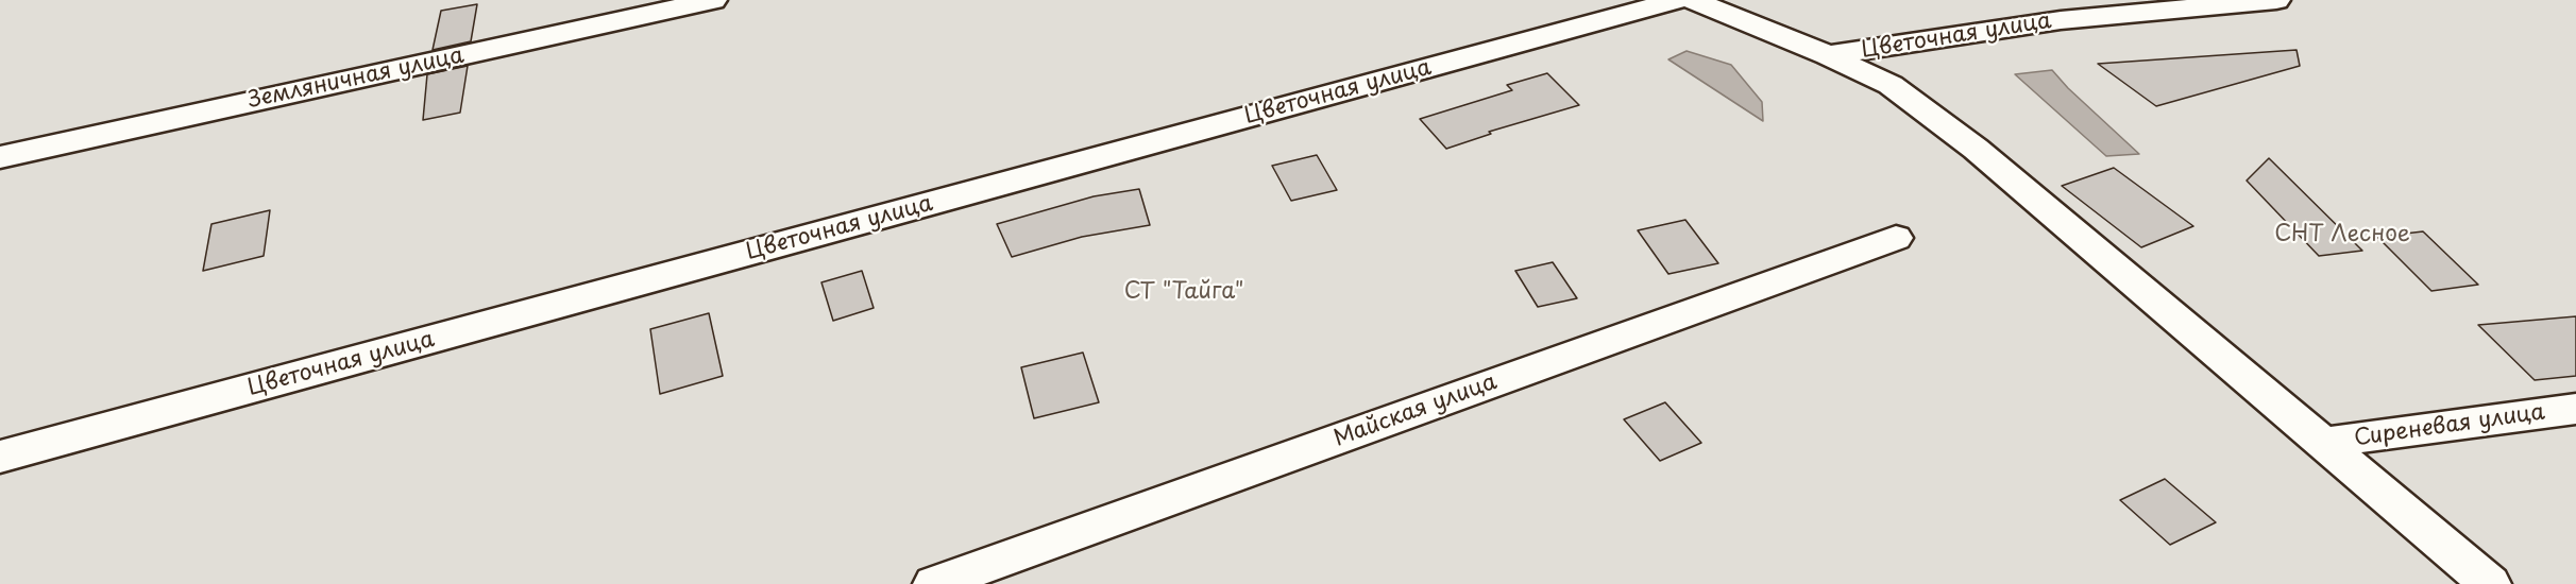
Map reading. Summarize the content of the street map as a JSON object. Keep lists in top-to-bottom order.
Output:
{
  "streets": {
    "street": [
      "Цветочная улица",
      "Земляничная улица",
      "Майская улица",
      "Сиреневая улица"
    ]
  },
  "parks": ["СНТ Лесное", "СТ \"Тайга\""]
}
